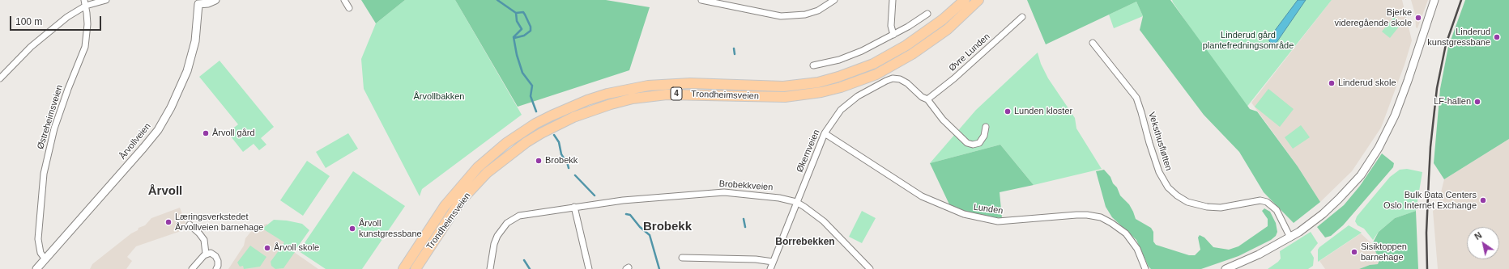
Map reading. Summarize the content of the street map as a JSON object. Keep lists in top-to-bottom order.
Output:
{
  "streets": {
    "highway": ["4", "Trondheimsveien"],
    "street": [
      "Øvre Lunden",
      "Østreheimsveien",
      "Årvollveien",
      "Veksthusfløtten",
      "Økernveien",
      "Brobekkveien",
      "Lunden"
    ]
  },
  "crossings": [
    ["Øvre Lunden", "Økernveien"],
    ["Østreheimsveien", "Årvollveien"],
    ["Økernveien", "Brobekkveien"],
    ["Økernveien", "Lunden"]
  ],
  "districts": ["Årvoll", "Brobekk", "Borrebekken"],
  "parks": ["Linderud gård plantefredningsområde", "Årvollbakken"],
  "places": [
    "Bjerke videregående skole",
    "Linderud kunstgressbane",
    "Linderud skole",
    "LF-hallen",
    "Lunden kloster",
    "Årvoll gård",
    "Brobekk",
    "Bulk Data Centers Oslo Internet Exchange",
    "Læringsverkstedet Årvollveien barnehage",
    "Årvoll kunstgressbane",
    "Årvoll skole",
    "Sisiktoppen barnehage"
  ],
  "scale_bar": "100 m",
  "north": "top left"
}
